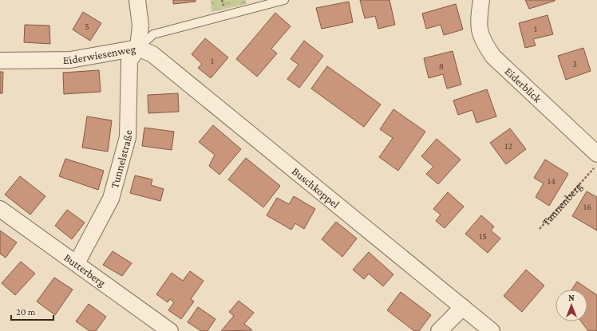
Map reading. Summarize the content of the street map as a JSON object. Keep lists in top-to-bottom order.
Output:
{
  "streets": {
    "street": [
      "Eiderwiesenweg",
      "Eiderblick",
      "Tunnelstraße",
      "Buschkoppel",
      "Butterberg"
    ],
    "path": ["Tannenberg"]
  },
  "crossings": [
    ["Eiderwiesenweg", "Tunnelstraße"],
    ["Eiderwiesenweg", "Buschkoppel"],
    ["Tunnelstraße", "Buschkoppel"],
    ["Tunnelstraße", "Butterberg"]
  ],
  "house_numbers": [
    "5",
    "1",
    "1",
    "3",
    "8",
    "12",
    "14",
    "16",
    "15"
  ],
  "scale_bar": "20 m",
  "north": "top"
}
